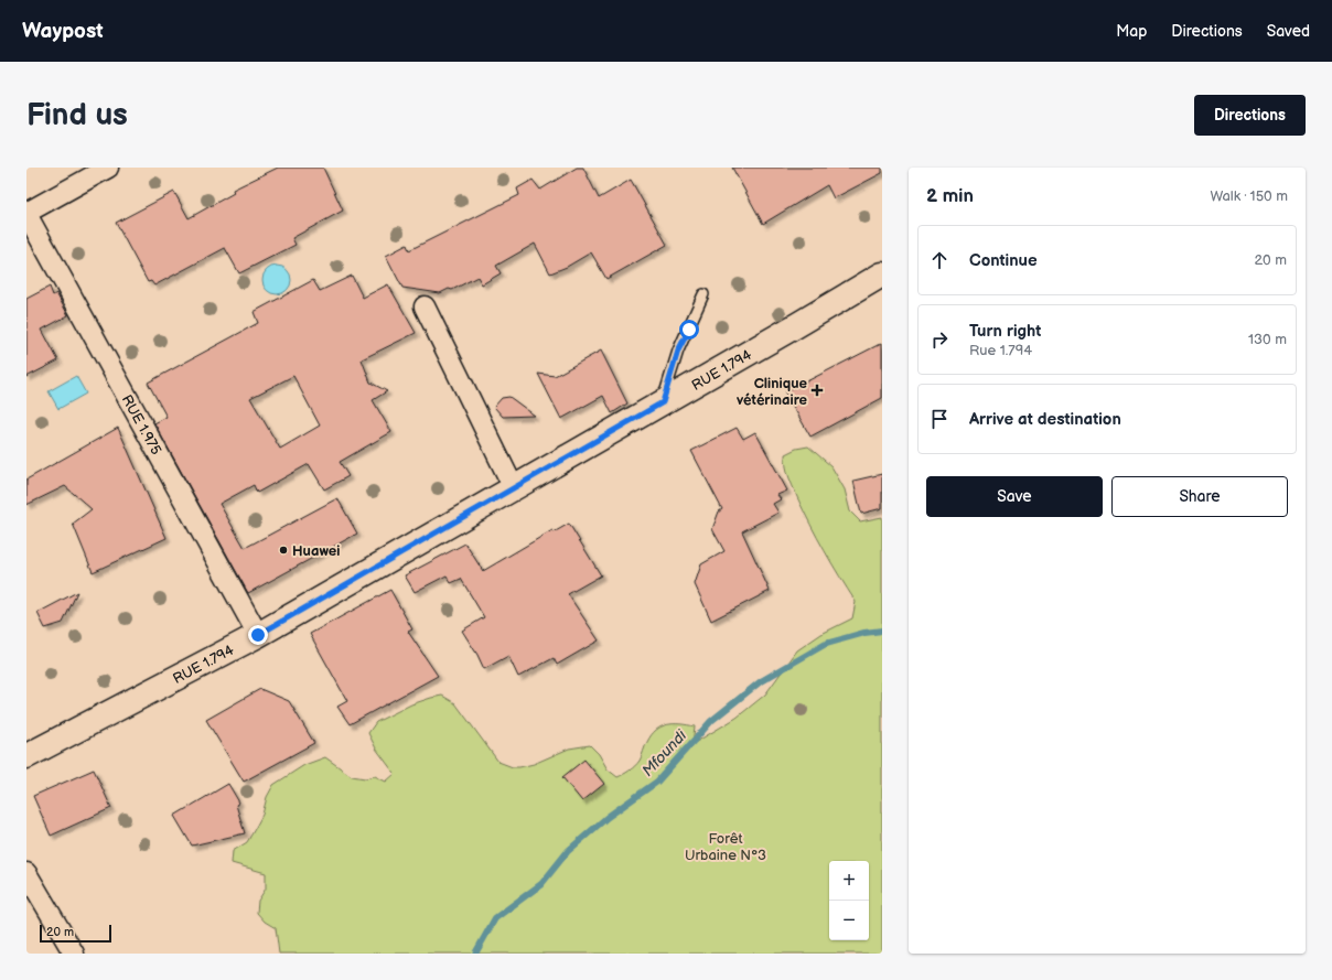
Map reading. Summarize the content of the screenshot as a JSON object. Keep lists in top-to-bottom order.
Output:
{
  "streets": {
    "street": ["RUE 1.794", "RUE 1.975"]
  },
  "crossings": [
    ["RUE 1.794", "RUE 1.975"]
  ],
  "water": ["Mfoundi"],
  "parks": ["Forêt Urbaine N°3"],
  "places": {
    "health": ["Clinique vétérinaire"],
    "other": ["Huawei"]
  },
  "scale_bar": "20 m",
  "page": {
    "header": "Waypost",
    "nav": ["Map", "Directions", "Saved"],
    "buttons": [
      "Directions",
      ["Save", "Share"]
    ],
    "title": "Find us",
    "heading": ["2 min", "Walk · 150 m"],
    "list": [
      ["Continue", "20 m"],
      ["Turn right", "Rue 1.794", "130 m"],
      "Arrive at destination"
    ],
    "map_buttons": ["+", "−"],
    "scale": "20 m"
  }
}
